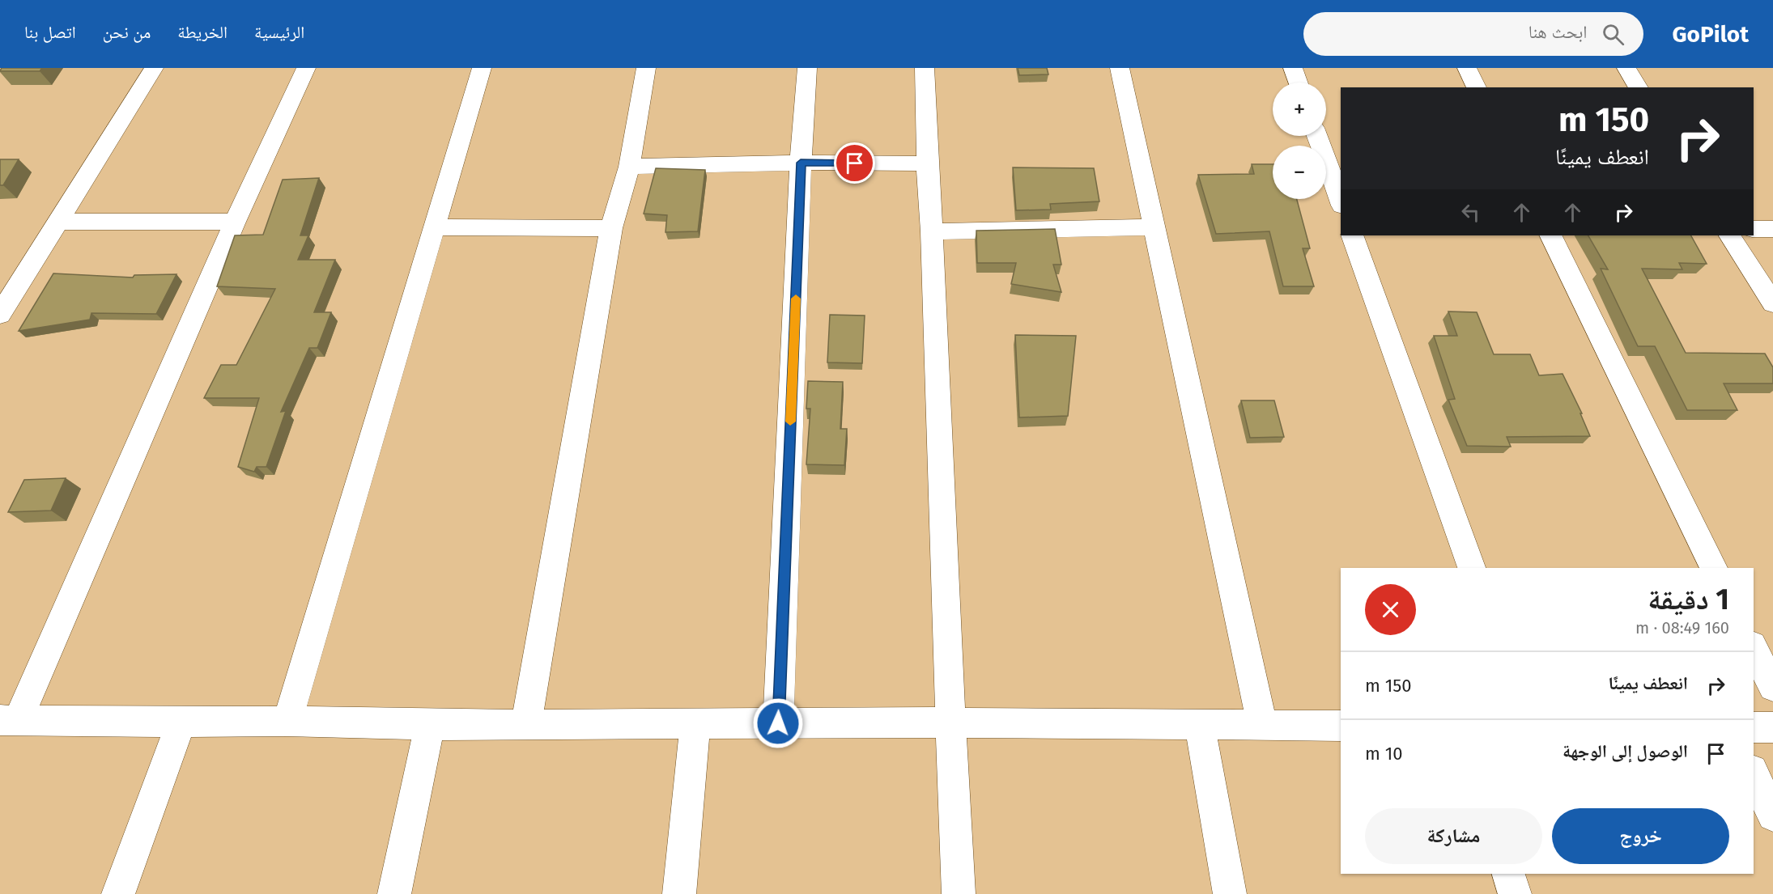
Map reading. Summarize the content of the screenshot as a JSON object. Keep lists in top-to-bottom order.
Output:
{
  "page": {
    "header": "GoPilot",
    "search": "ابحث هنا",
    "nav": [
      "الرئيسية",
      "الخريطة",
      "من نحن",
      "اتصل بنا"
    ],
    "map_buttons": ["+", "−"],
    "turn": ["150 m", "انعطف يمينًا"],
    "heading": ["1 دقيقة", "160 m · 08:49"],
    "list": [
      {
        "name": "انعطف يمينًا",
        "value": "150 m"
      },
      {
        "name": "الوصول إلى الوجهة",
        "value": "10 m"
      }
    ],
    "buttons": ["خروج", "مشاركة"]
  }
}
